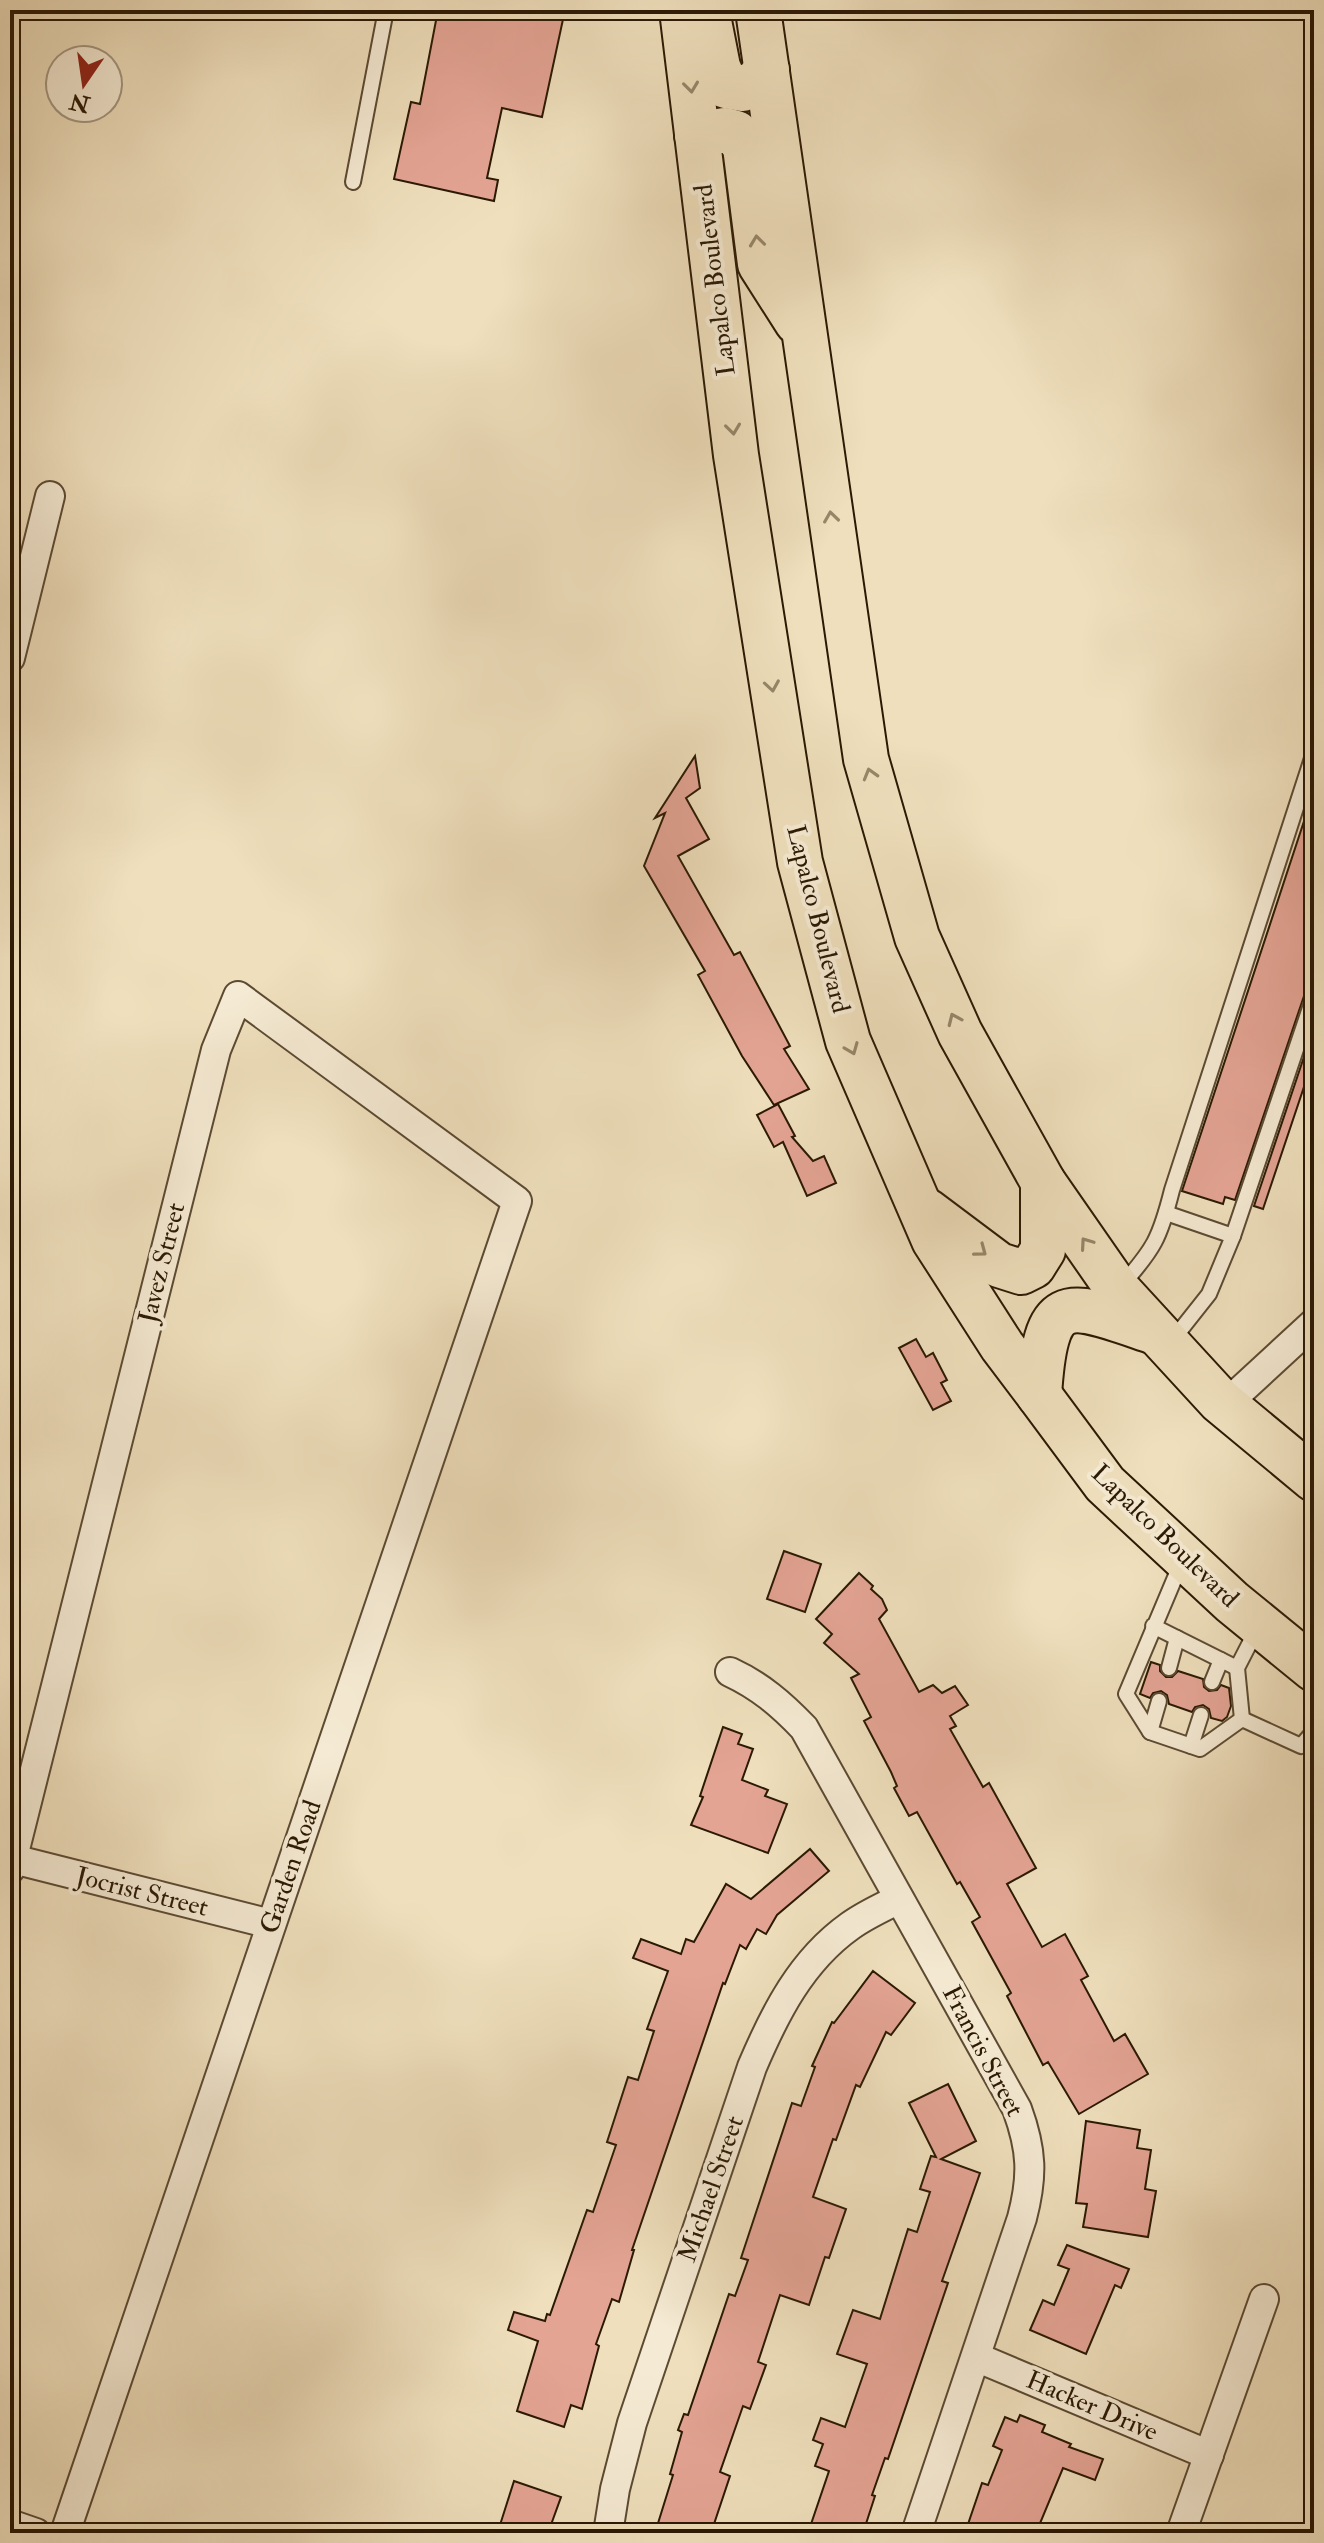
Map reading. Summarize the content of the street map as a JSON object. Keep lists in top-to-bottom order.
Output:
{
  "streets": {
    "main road": ["Lapalco Boulevard"],
    "street": [
      "Javez Street",
      "Garden Road",
      "Jocrist Street",
      "Francis Street",
      "Michael Street",
      "Hacker Drive"
    ]
  },
  "crossings": [
    ["Javez Street", "Garden Road"],
    ["Javez Street", "Jocrist Street"],
    ["Garden Road", "Jocrist Street"],
    ["Francis Street", "Michael Street"],
    ["Francis Street", "Hacker Drive"]
  ],
  "north": "bottom"
}
